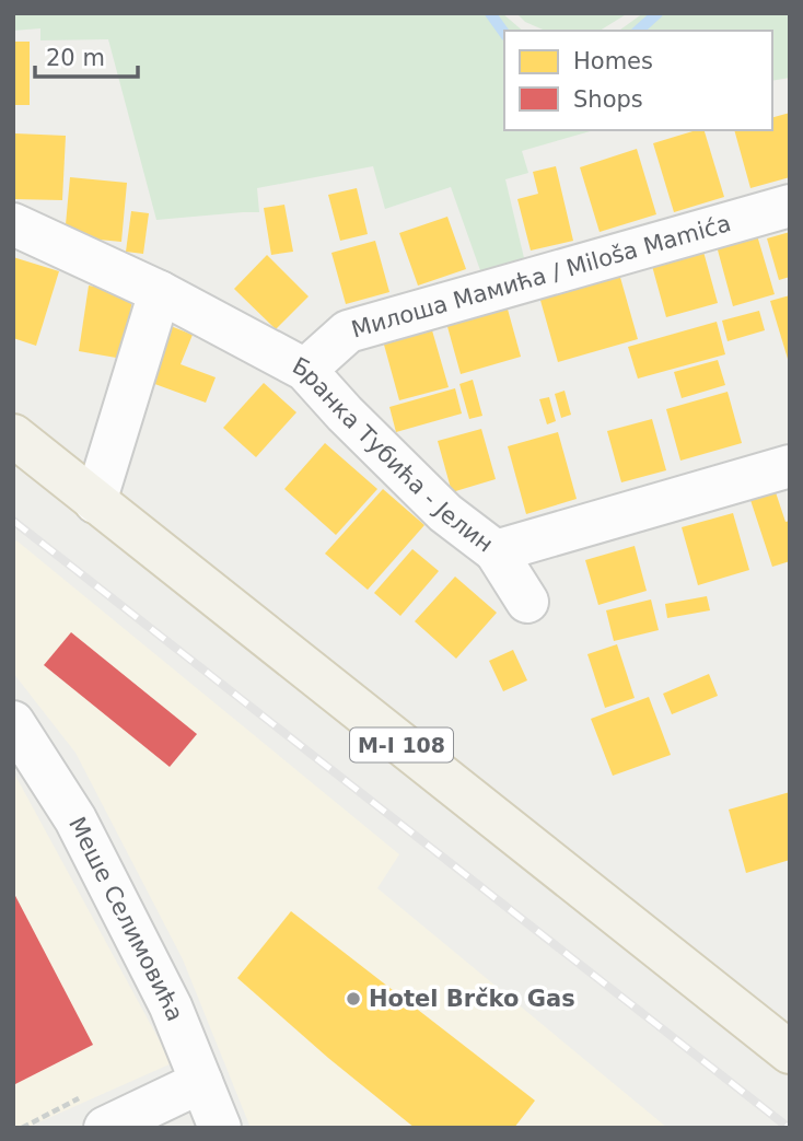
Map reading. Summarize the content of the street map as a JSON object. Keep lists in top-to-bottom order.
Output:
{
  "streets": {
    "main road": ["M-I 108"],
    "street": ["Милоша Мамића / Miloša Mamića", "Бранка Тубића - Јелин", "Меше Селимовића"]
  },
  "crossings": [
    ["Милоша Мамића / Miloša Mamića", "Бранка Тубића - Јелин"]
  ],
  "places": ["Hotel Brčko Gas"],
  "legend": ["Homes", "Shops"],
  "scale_bar": "20 m"
}
